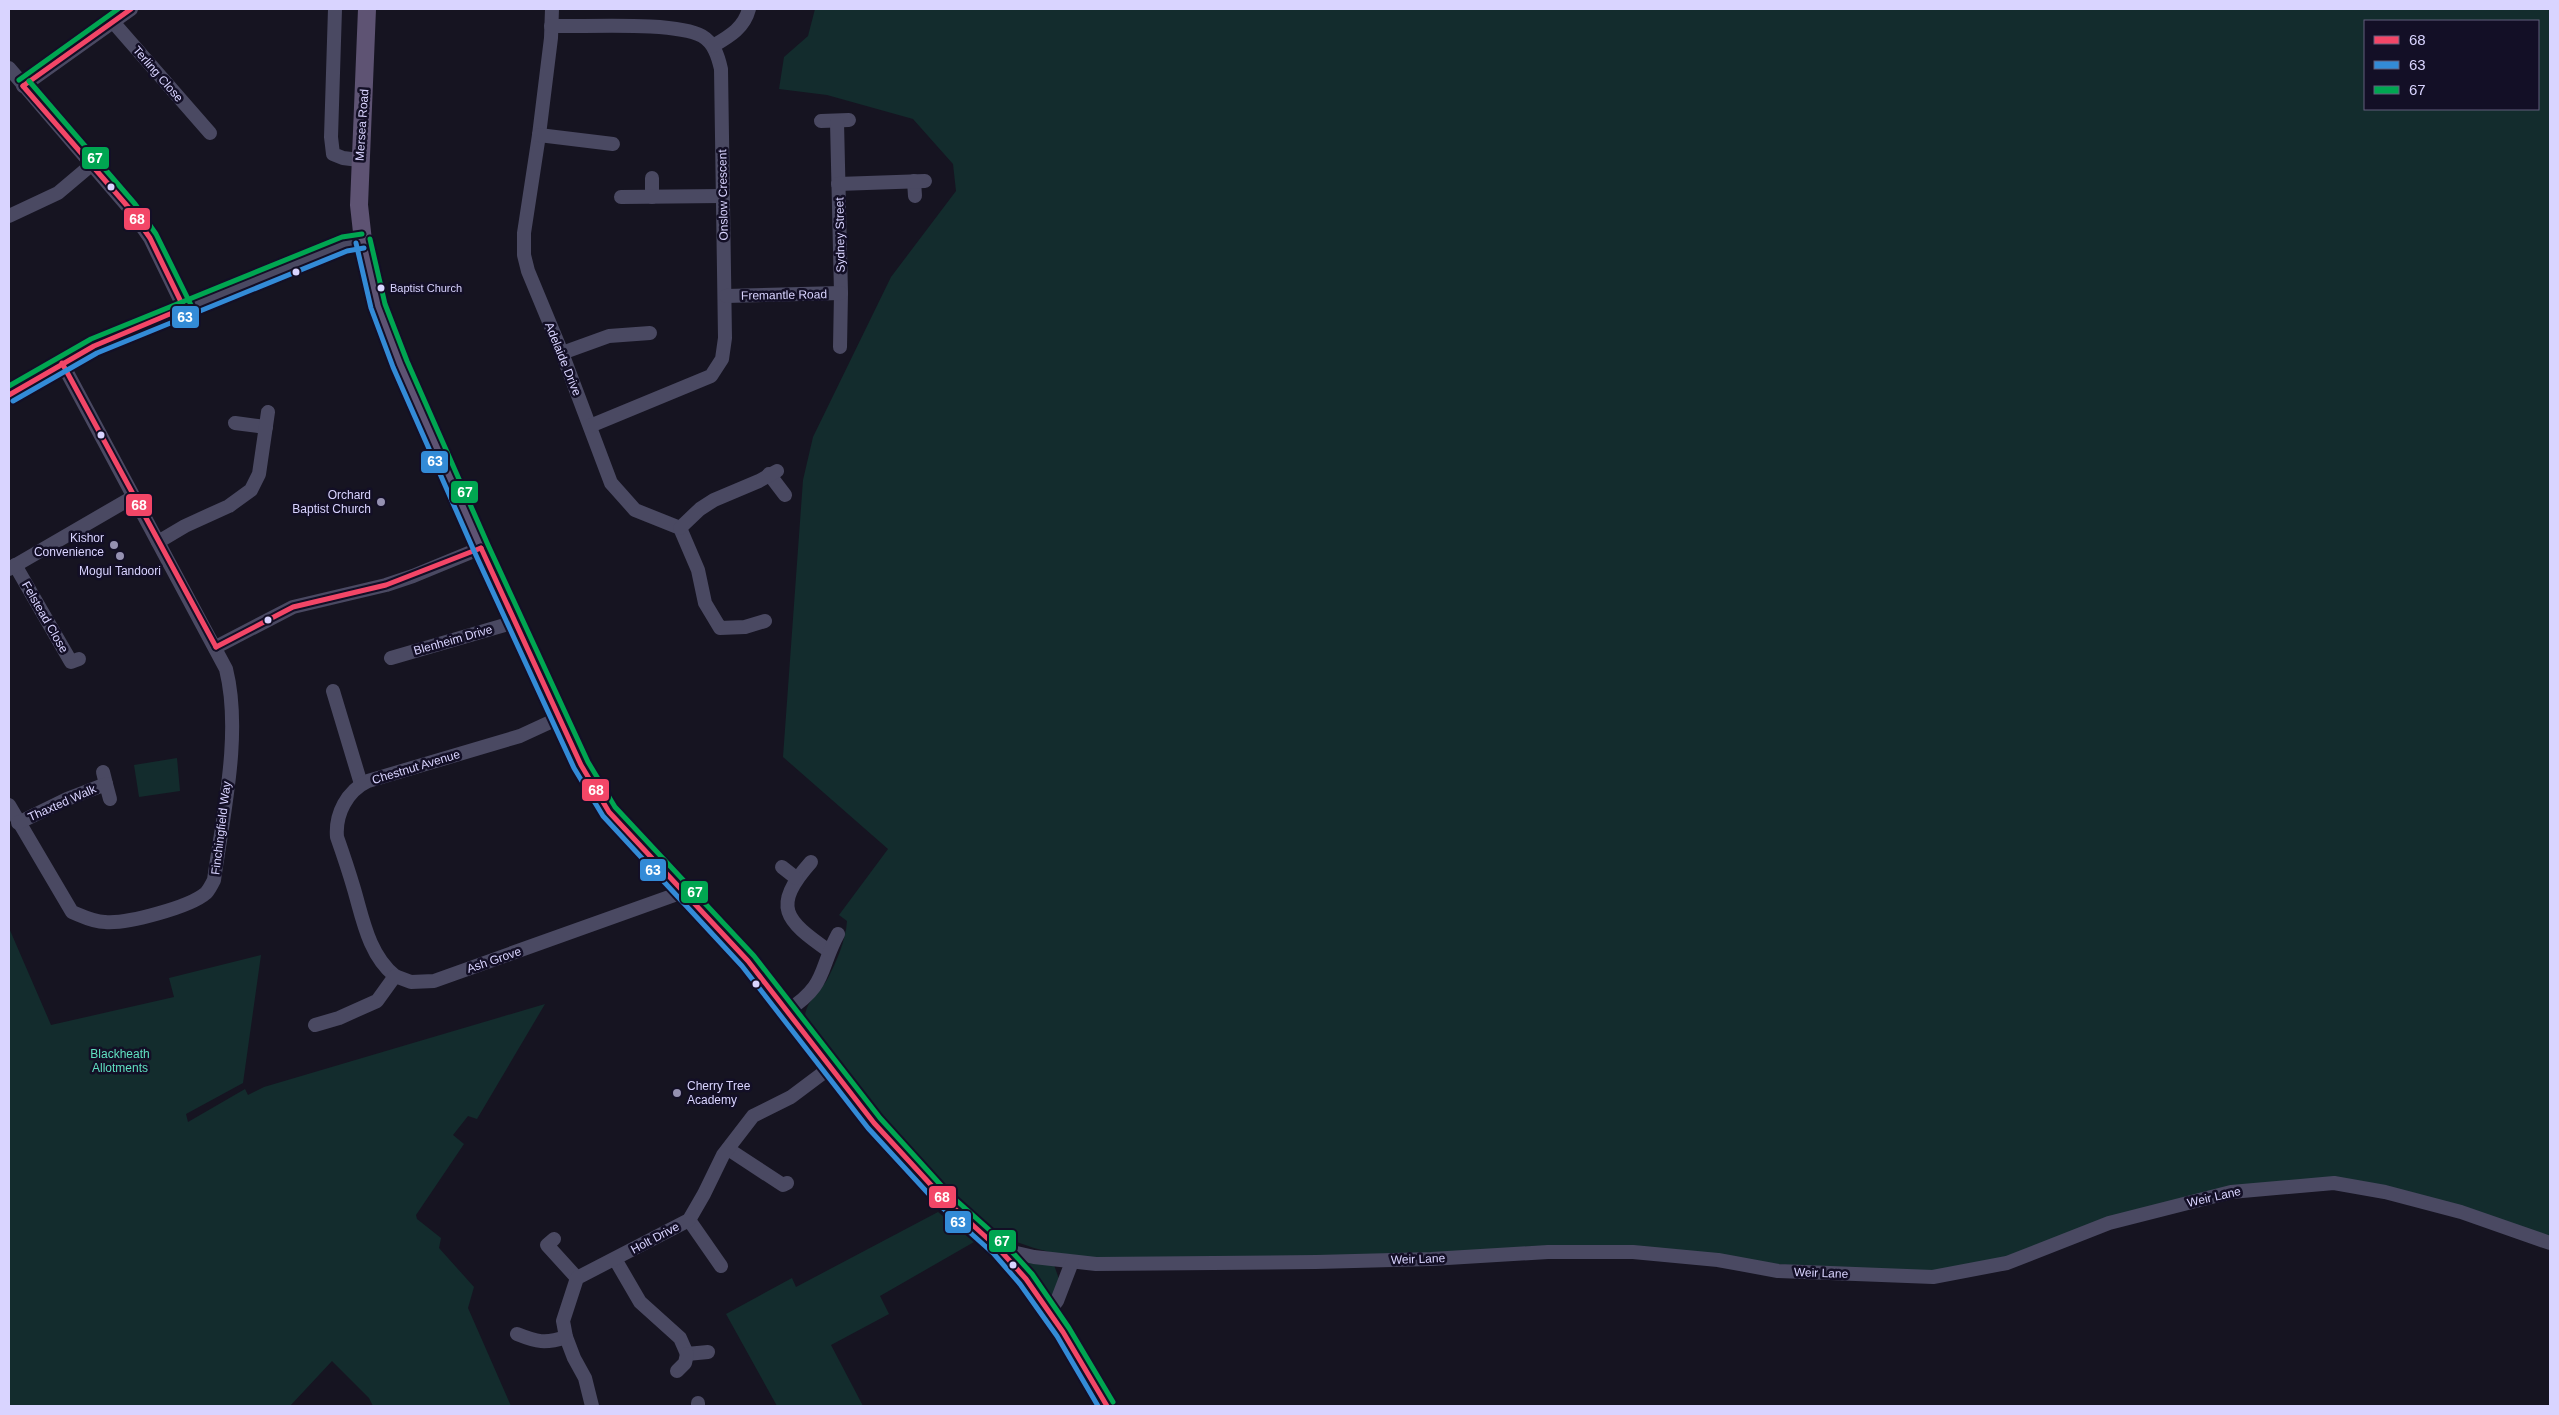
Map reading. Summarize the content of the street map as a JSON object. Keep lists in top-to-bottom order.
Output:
{
  "streets": {
    "main road": ["Mersea Road"],
    "street": [
      "Terling Close",
      "Onslow Crescent",
      "Sydney Street",
      "Fremantle Road",
      "Adelaide Drive",
      "Felstead Close",
      "Blenheim Drive",
      "Chestnut Avenue",
      "Thaxted Walk",
      "Finchingfield Way",
      "Ash Grove",
      "Weir Lane",
      "Holt Drive"
    ]
  },
  "crossings": [
    ["Mersea Road", "Blenheim Drive"],
    ["Mersea Road", "Chestnut Avenue"],
    ["Mersea Road", "Ash Grove"],
    ["Mersea Road", "Weir Lane"],
    ["Mersea Road", "Holt Drive"],
    ["Onslow Crescent", "Fremantle Road"],
    ["Onslow Crescent", "Adelaide Drive"],
    ["Sydney Street", "Fremantle Road"],
    ["Chestnut Avenue", "Ash Grove"],
    ["Thaxted Walk", "Finchingfield Way"]
  ],
  "parks": ["Blackheath Allotments"],
  "places": [
    "Baptist Church",
    "Orchard Baptist Church",
    "Kishor Convenience",
    "Mogul Tandoori",
    "Cherry Tree Academy"
  ],
  "lines": ["transit line 68", "transit line 67", "transit line 63"],
  "legend": ["68", "63", "67"]
}
